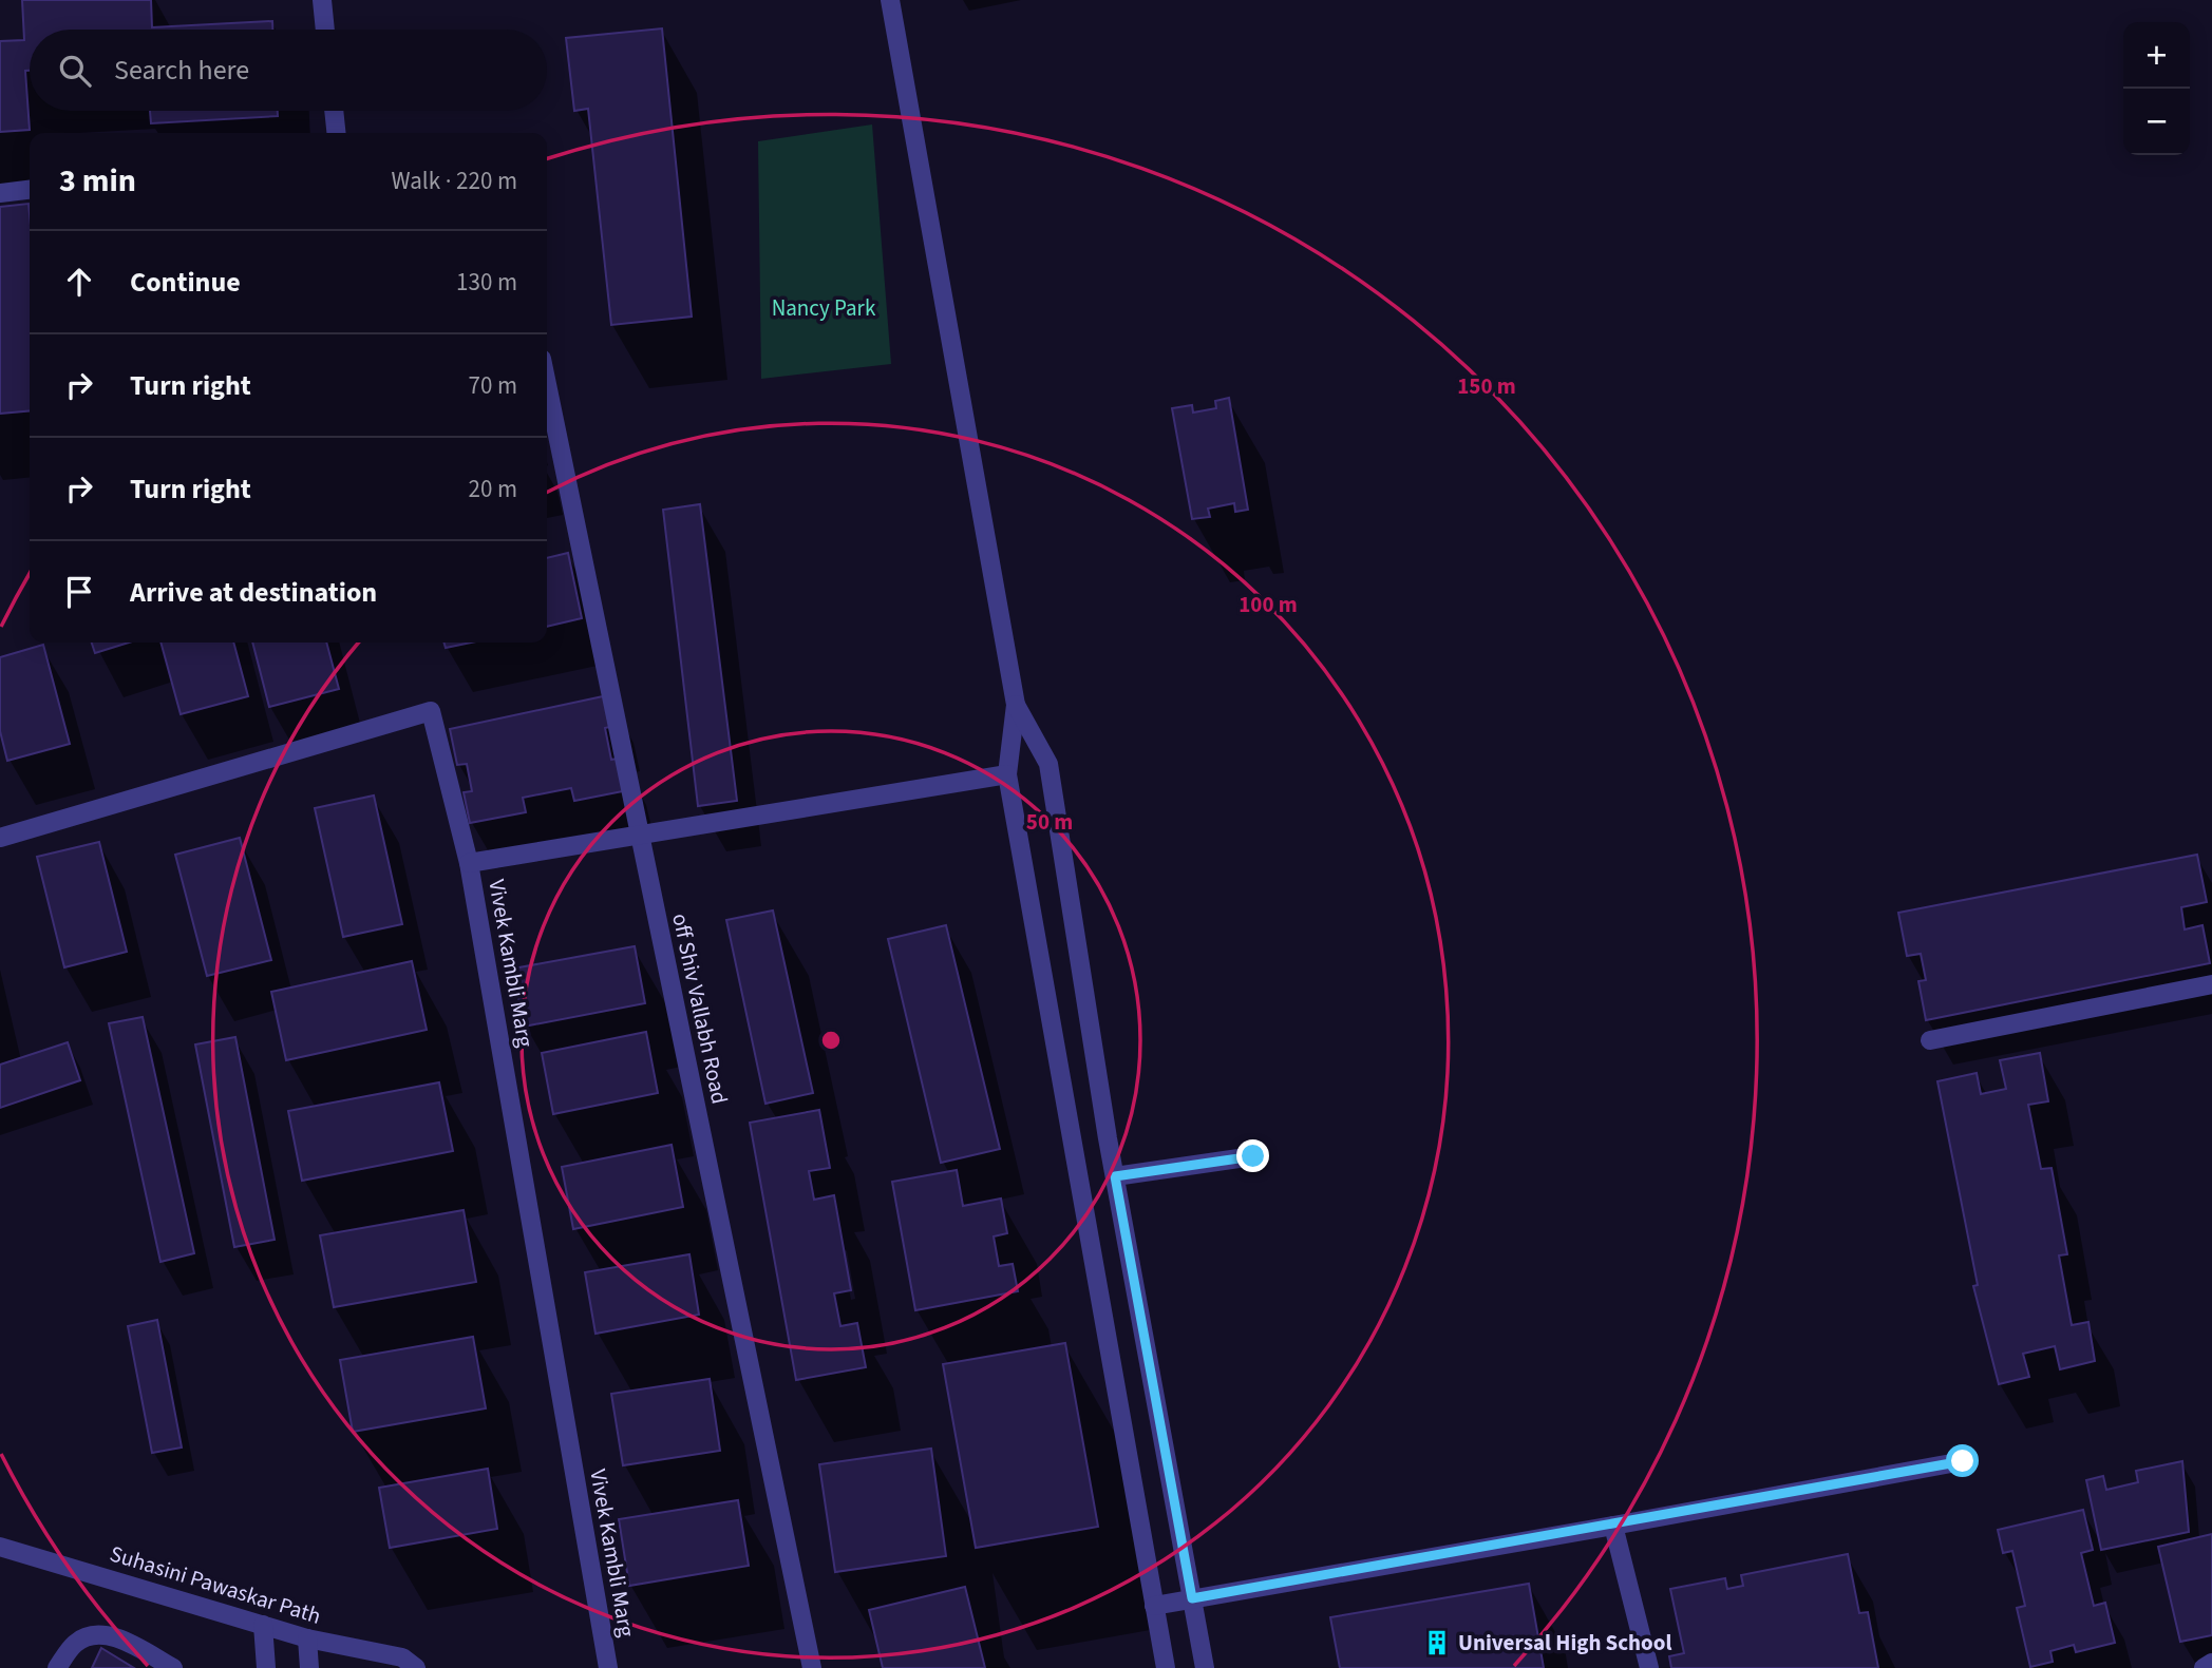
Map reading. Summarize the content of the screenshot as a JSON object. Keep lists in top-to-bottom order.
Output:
{
  "streets": {
    "street": ["Vivek Kambli Marg", "off Shiv Vallabh Road", "Suhasini Pawaskar Path"]
  },
  "parks": ["Nancy Park"],
  "places": {
    "building": ["Universal High School"]
  },
  "page": {
    "map_buttons": ["+", "−"],
    "search": "Search here",
    "heading": ["3 min", "Walk · 220 m"],
    "list": [
      ["Continue", "130 m"],
      ["Turn right", "70 m"],
      ["Turn right", "20 m"],
      "Arrive at destination"
    ]
  },
  "rings": ["150 m", "100 m", "50 m"]
}
